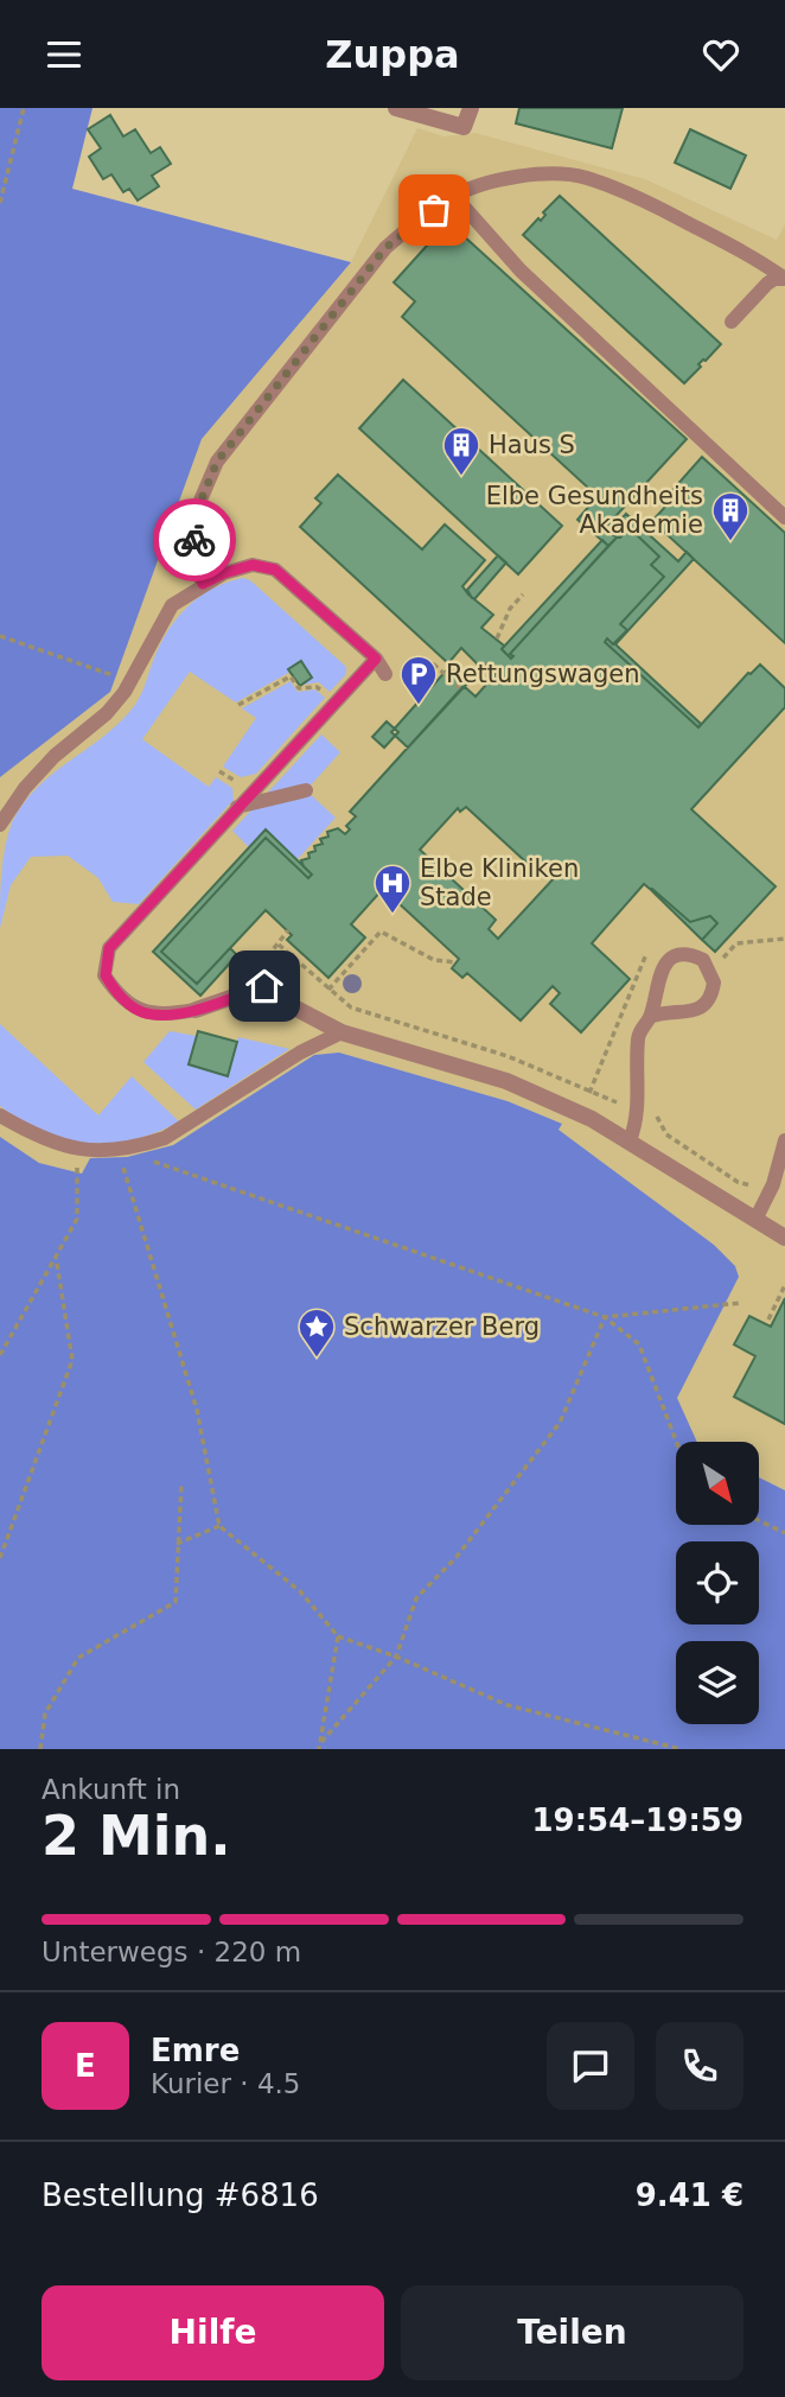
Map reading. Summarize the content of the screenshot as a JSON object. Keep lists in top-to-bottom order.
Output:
{
  "places": {
    "building": ["Haus S", "Elbe Gesundheits Akademie"],
    "parking": ["Rettungswagen"],
    "hospital": ["Elbe Kliniken Stade"],
    "place": ["Schwarzer Berg"]
  },
  "north": "bottom right",
  "page": {
    "header": "Zuppa",
    "heading": ["2 Min.", "Ankunft in", "19:54–19:59"],
    "panel": [
      "Emre",
      "Kurier · 4.5",
      "Bestellung #6816",
      "9.41 €"
    ],
    "bar": "Unterwegs · 220 m",
    "round": "E",
    "buttons": ["Hilfe", "Teilen"]
  }
}
